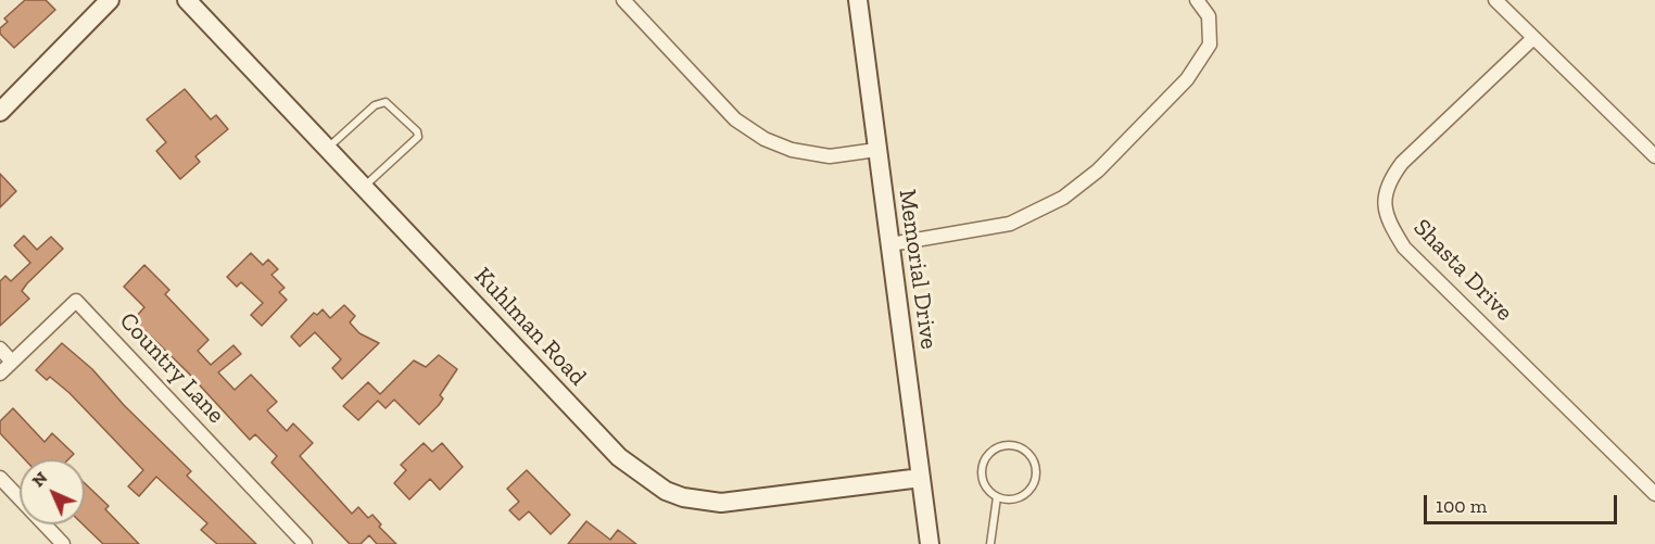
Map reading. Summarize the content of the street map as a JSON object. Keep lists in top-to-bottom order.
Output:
{
  "streets": {
    "street": [
      "Memorial Drive",
      "Shasta Drive",
      "Kuhlman Road",
      "Country Lane"
    ]
  },
  "crossings": [
    ["Memorial Drive", "Kuhlman Road"]
  ],
  "scale_bar": "100 m",
  "north": "top left"
}
